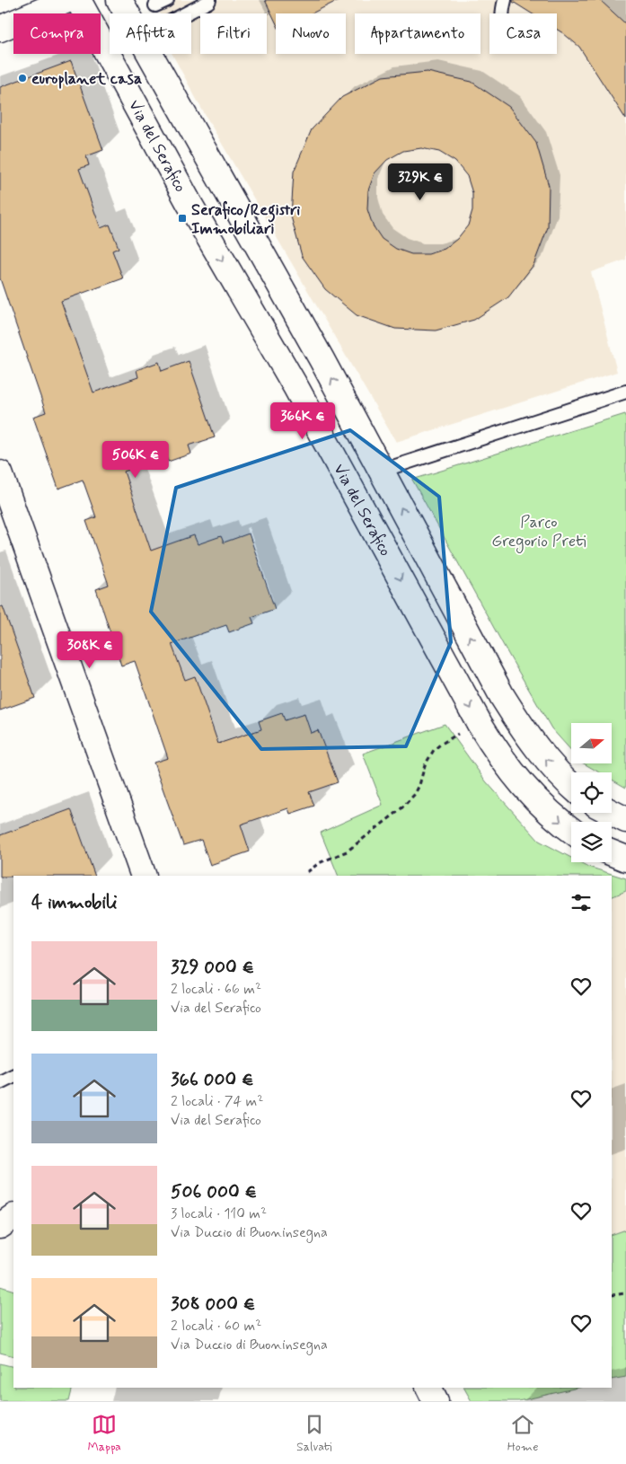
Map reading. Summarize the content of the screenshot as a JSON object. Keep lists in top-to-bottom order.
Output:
{
  "streets": {
    "street": ["Via del Serafico"]
  },
  "parks": ["Parco Gregorio Preti"],
  "places": {
    "other": ["europlanet casa"],
    "transit": ["Serafico/Registri Immobiliari"]
  },
  "north": "right",
  "page": {
    "chip": [
      "Compra",
      "Affitta",
      "Filtri",
      "Nuovo",
      "Appartamento",
      "Casa"
    ],
    "price": [
      "329K €",
      "366K €",
      "506K €",
      "308K €"
    ],
    "heading": "4 immobili",
    "list": [
      {
        "name": "329 000 €",
        "note": "2 locali · 66 m² · Via del Serafico"
      },
      {
        "name": "366 000 €",
        "note": "2 locali · 74 m² · Via del Serafico"
      },
      {
        "name": "506 000 €",
        "note": "3 locali · 110 m² · Via Duccio di Buoninsegna"
      },
      {
        "name": "308 000 €",
        "note": "2 locali · 60 m² · Via Duccio di Buoninsegna"
      }
    ],
    "tabs": ["Mappa", "Salvati", "Home"]
  }
}
